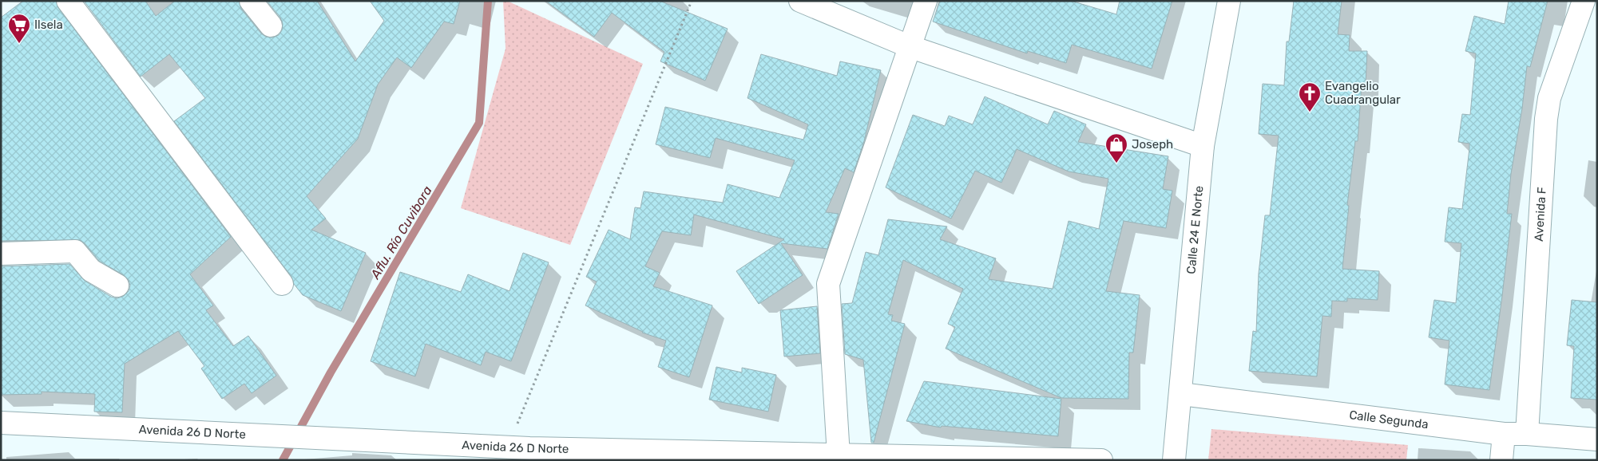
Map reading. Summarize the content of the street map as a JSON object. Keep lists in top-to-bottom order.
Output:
{
  "streets": {
    "street": [
      "Avenida F",
      "Calle 24 E Norte",
      "Calle Segunda",
      "Avenida 26 D Norte"
    ]
  },
  "crossings": [
    ["Avenida F", "Calle Segunda"],
    ["Calle 24 E Norte", "Calle Segunda"]
  ],
  "water": ["Aflu. Río Cuvibora"],
  "places": {
    "supermarket": ["Ilsela"],
    "church": ["Evangelio Cuadrangular"],
    "shop": ["Joseph"]
  }
}
